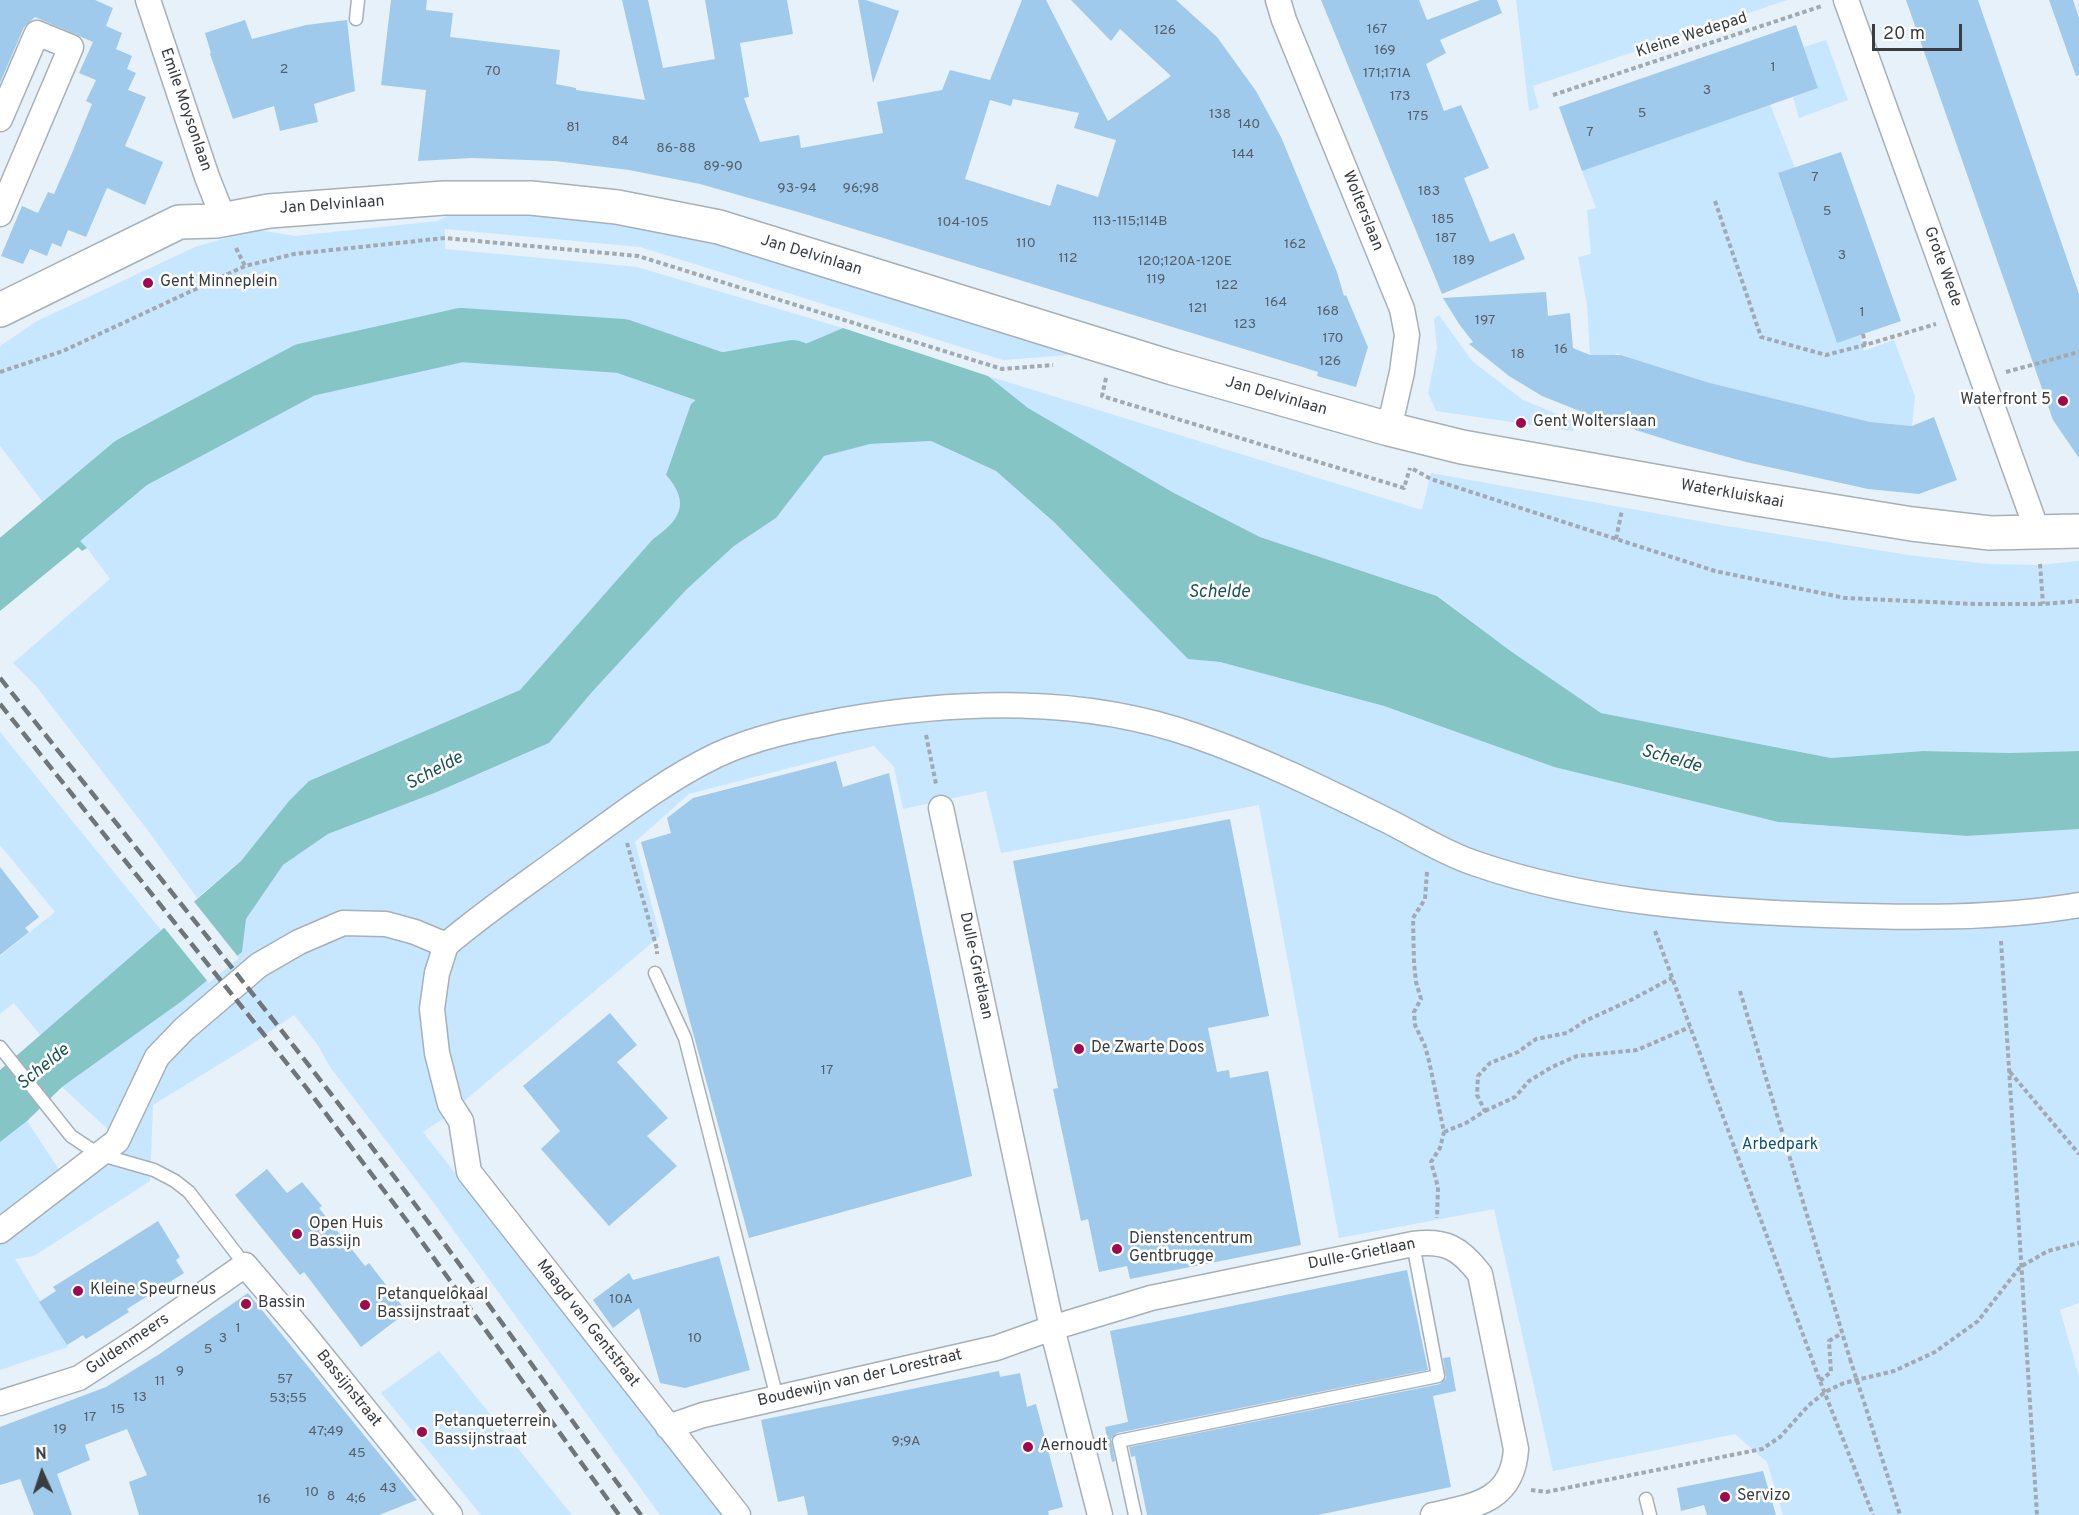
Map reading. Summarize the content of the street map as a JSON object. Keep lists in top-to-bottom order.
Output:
{
  "streets": {
    "street": [
      "Emile Moysonlaan",
      "Jan Delvinlaan",
      "Wolterslaan",
      "Grote Wede",
      "Waterkluiskaai",
      "Dulle-Grietlaan",
      "Maagd van Gentstraat",
      "Guldenmeers",
      "Boudewijn van der Lorestraat",
      "Bassijnstraat"
    ],
    "path": ["Kleine Wedepad"]
  },
  "crossings": [
    ["Kleine Wedepad", "Grote Wede"],
    ["Emile Moysonlaan", "Jan Delvinlaan"],
    ["Jan Delvinlaan", "Wolterslaan"],
    ["Jan Delvinlaan", "Waterkluiskaai"],
    ["Wolterslaan", "Waterkluiskaai"],
    ["Grote Wede", "Waterkluiskaai"],
    ["Dulle-Grietlaan", "Boudewijn van der Lorestraat"],
    ["Maagd van Gentstraat", "Boudewijn van der Lorestraat"],
    ["Guldenmeers", "Bassijnstraat"]
  ],
  "water": ["Schelde"],
  "parks": ["Arbedpark"],
  "places": [
    "Gent Minneplein",
    "Waterfront 5",
    "Gent Wolterslaan",
    "De Zwarte Doos",
    "Open Huis Bassijn",
    "Dienstencentrum Gentbrugge",
    "Kleine Speurneus",
    "Bassin",
    "Petanquelokaal Bassijnstraat",
    "Petanqueterrein Bassijnstraat",
    "Aernoudt",
    "Servizo"
  ],
  "house_numbers": [
    "167",
    "126",
    "169",
    "1",
    "2",
    "70",
    "171;171A",
    "3",
    "173",
    "5",
    "138",
    "175",
    "140",
    "81",
    "7",
    "84",
    "86-88",
    "144",
    "89-90",
    "7",
    "93-94",
    "96;98",
    "183",
    "5",
    "185",
    "113-115;114B",
    "104-105",
    "187",
    "110",
    "162",
    "3",
    "112",
    "189",
    "120;120A-120E",
    "119",
    "122",
    "164",
    "121",
    "168",
    "1",
    "197",
    "123",
    "170",
    "16",
    "18",
    "126",
    "17",
    "10A",
    "1",
    "3",
    "10",
    "5",
    "9",
    "57",
    "11",
    "13",
    "53;55",
    "15",
    "17",
    "19",
    "47;49",
    "9;9A",
    "45",
    "43",
    "10",
    "8",
    "4;6",
    "16"
  ],
  "scale_bar": "20 m",
  "north": "top"
}
